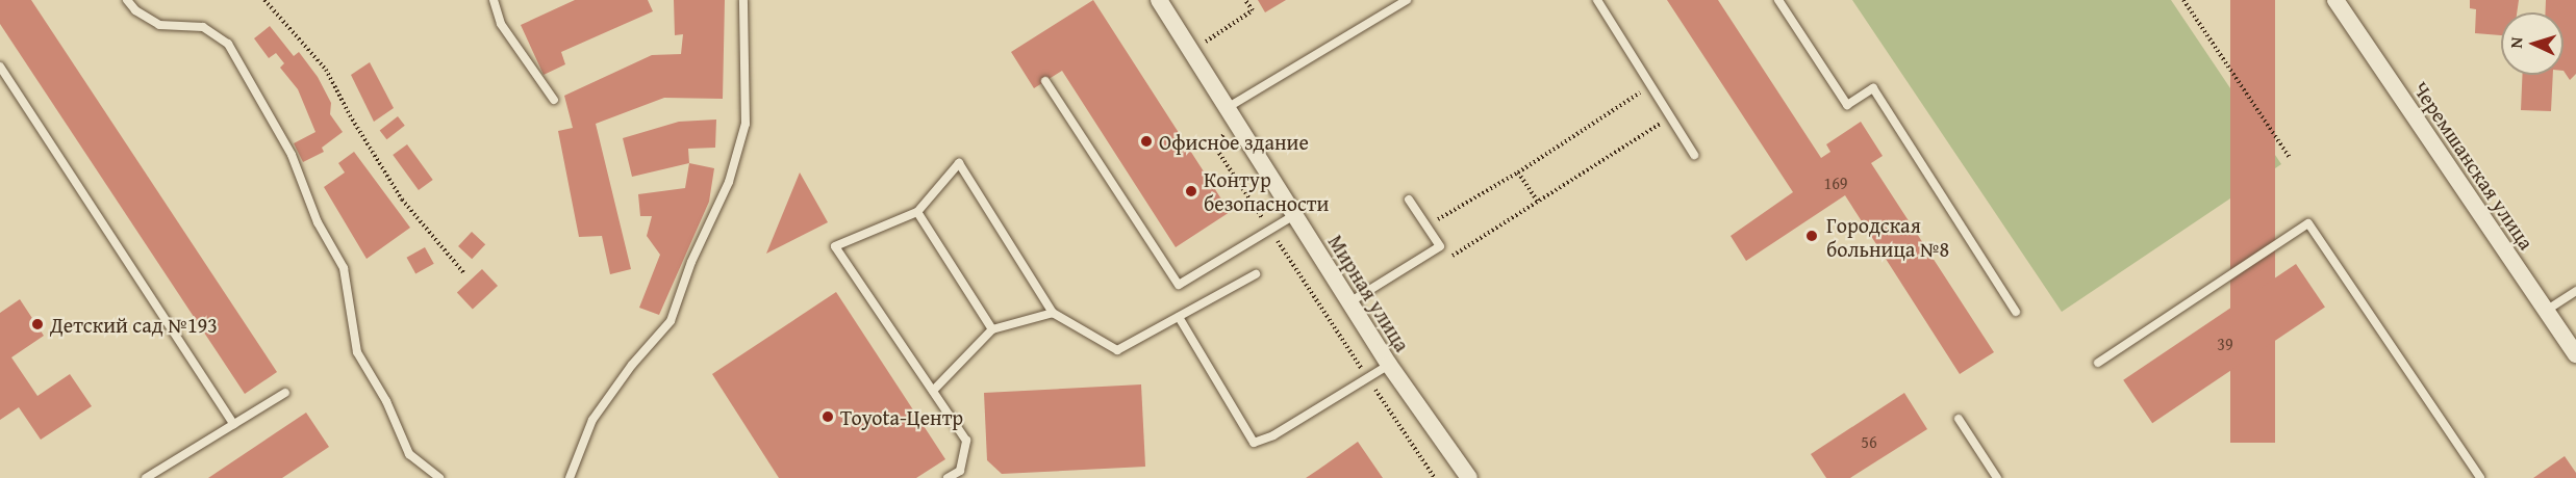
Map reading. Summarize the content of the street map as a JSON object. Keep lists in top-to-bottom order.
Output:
{
  "streets": {
    "street": ["Черемшанская улица", "Мирная улица"]
  },
  "places": [
    "Офисное здание",
    "Контур безопасности",
    "Городская больница №8",
    "Детский сад №193",
    "Toyota-Центр"
  ],
  "house_numbers": ["169", "39", "56"],
  "north": "left"
}
